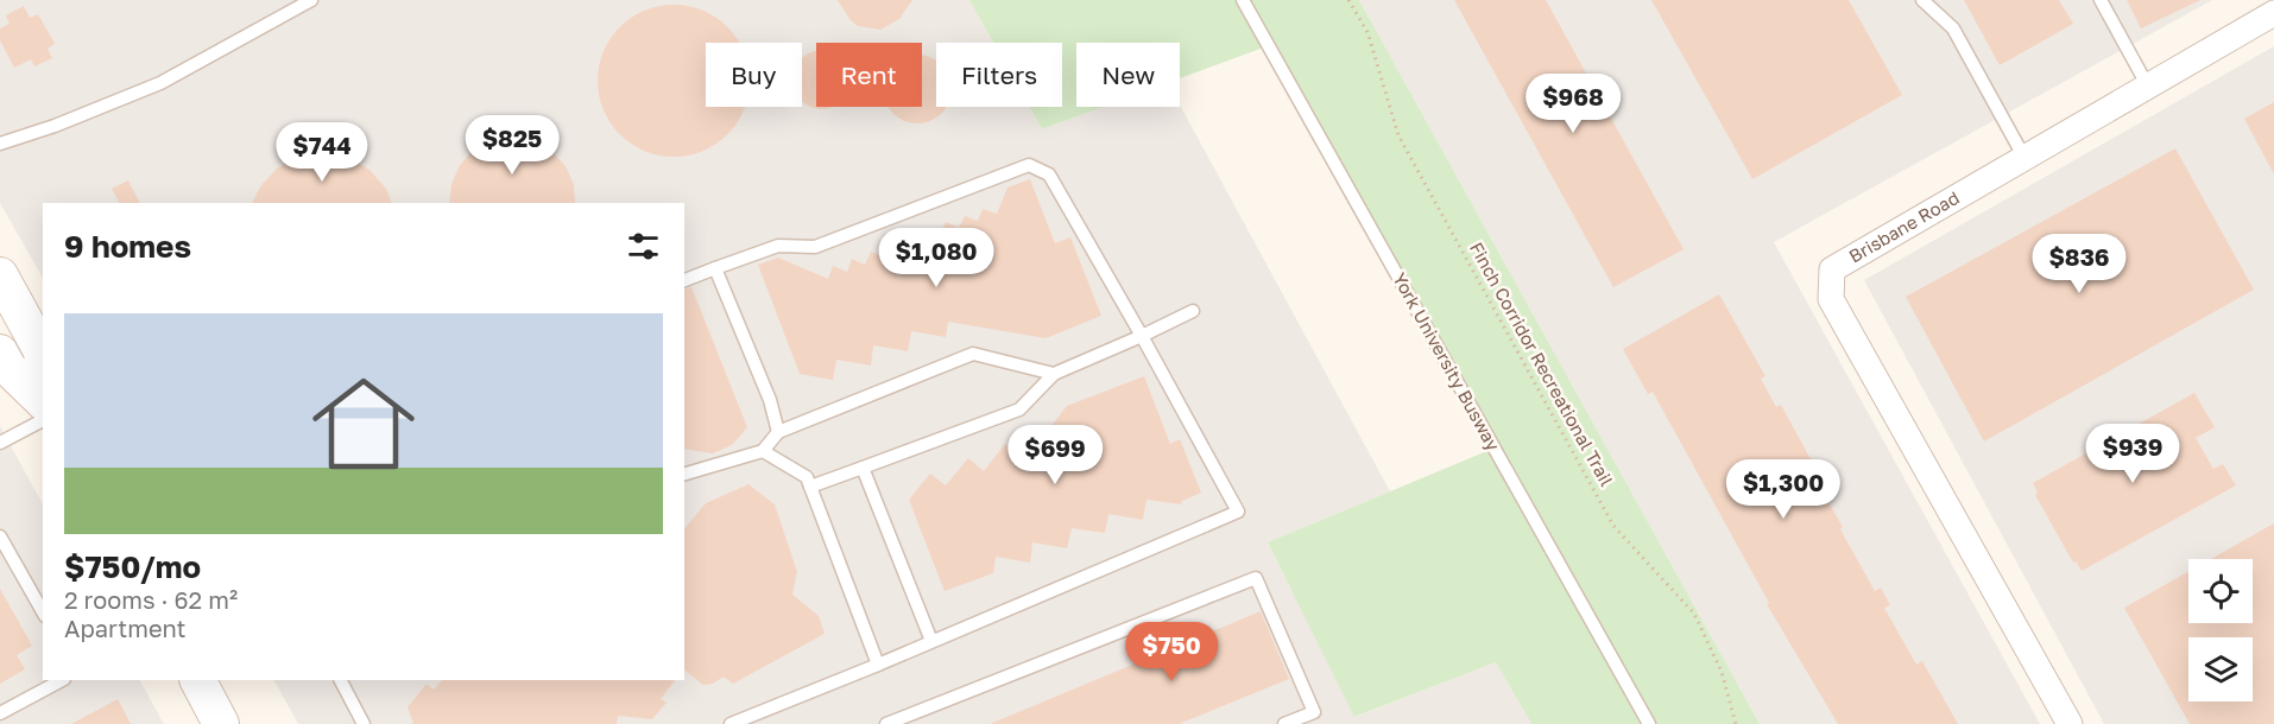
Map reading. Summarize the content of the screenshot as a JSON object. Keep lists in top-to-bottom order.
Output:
{
  "streets": {
    "street": ["Brisbane Road"],
    "lane": ["York University Busway"],
    "path": ["Finch Corridor Recreational Trail"]
  },
  "page": {
    "chip": [
      "Buy",
      "Rent",
      "Filters",
      "New"
    ],
    "price": [
      "$968",
      "$825",
      "$744",
      "$1,080",
      "$836",
      "$939",
      "$699",
      "$1,300",
      "$750"
    ],
    "heading": "9 homes",
    "list": [
      {
        "name": "$750/mo",
        "note": "2 rooms · 62 m² · Apartment"
      }
    ]
  }
}
